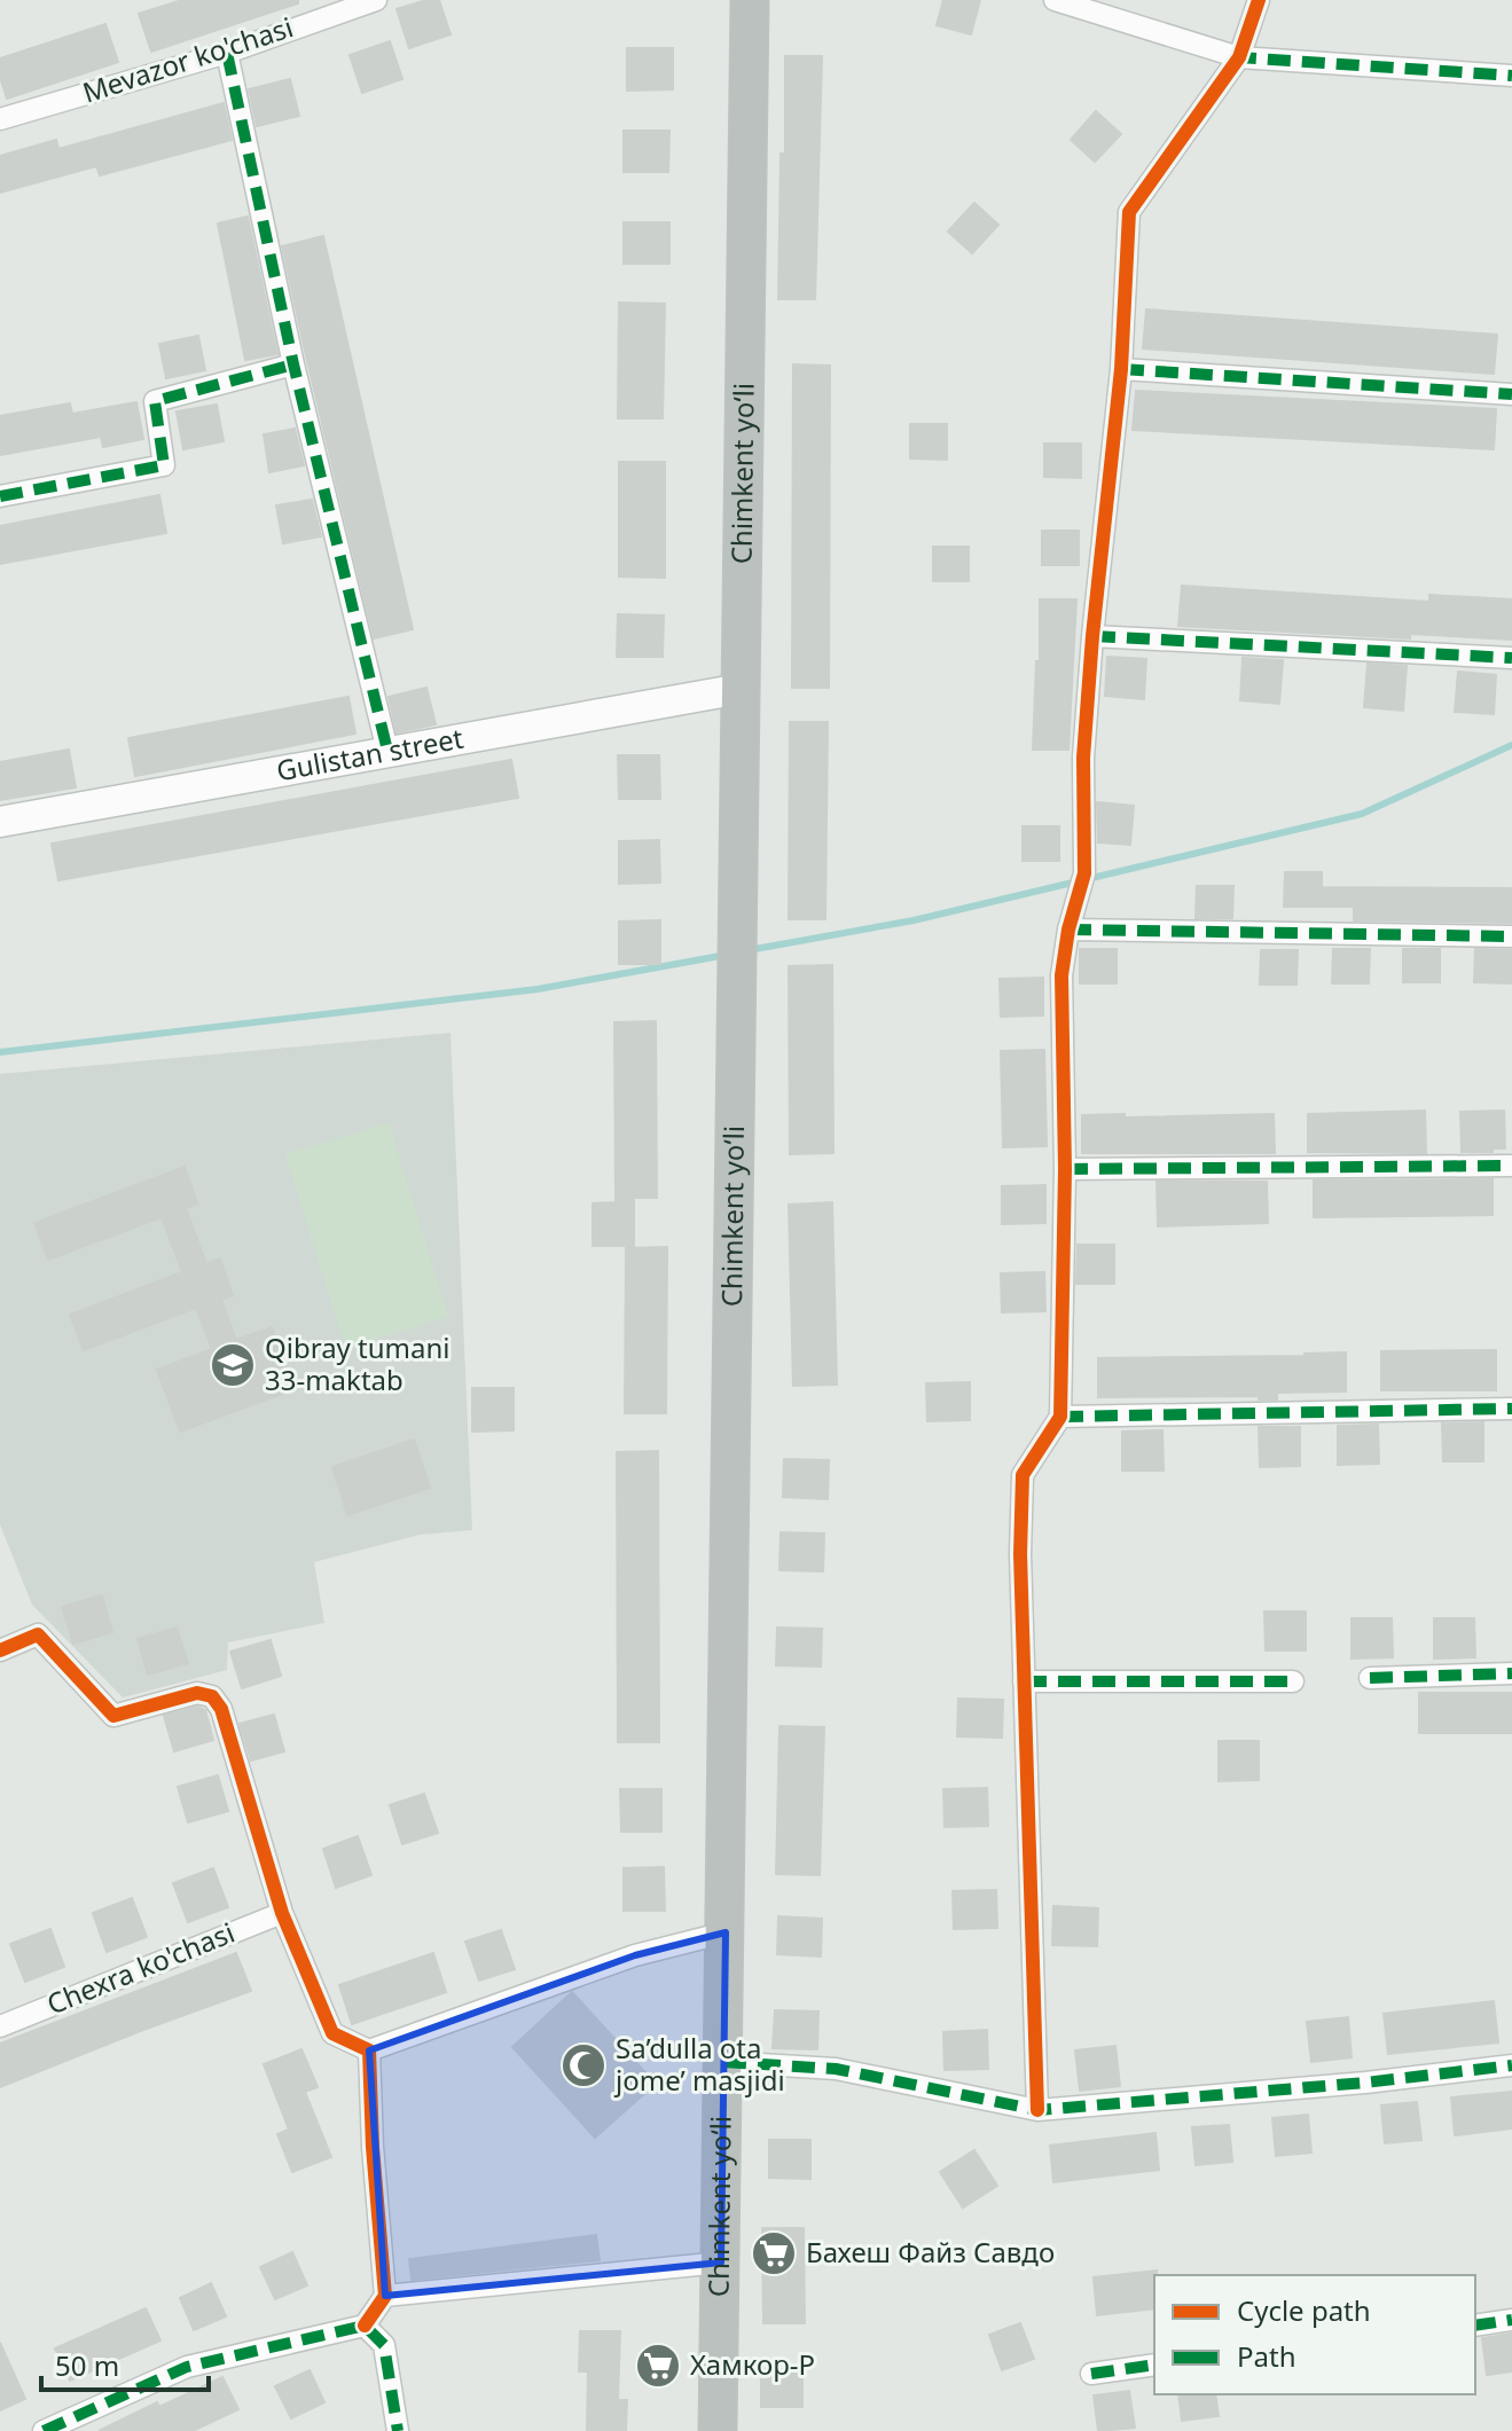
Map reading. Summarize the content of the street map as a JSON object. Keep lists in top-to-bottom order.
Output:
{
  "streets": {
    "highway": ["Chimkent yo‘li"],
    "main road": ["Gulistan street"],
    "street": ["Mevazor ko'chasi", "Chexra ko'chasi"]
  },
  "crossings": [
    ["Chimkent yo‘li", "Gulistan street"]
  ],
  "places": {
    "school or university": ["Qibray tumani 33-maktab"],
    "mosque": ["Sa’dulla ota jome’ masjidi"],
    "supermarket": ["Бахеш Файз Савдо", "Хамкор-Р"]
  },
  "legend": ["Cycle path", "Path"],
  "scale_bar": "50 m"
}
